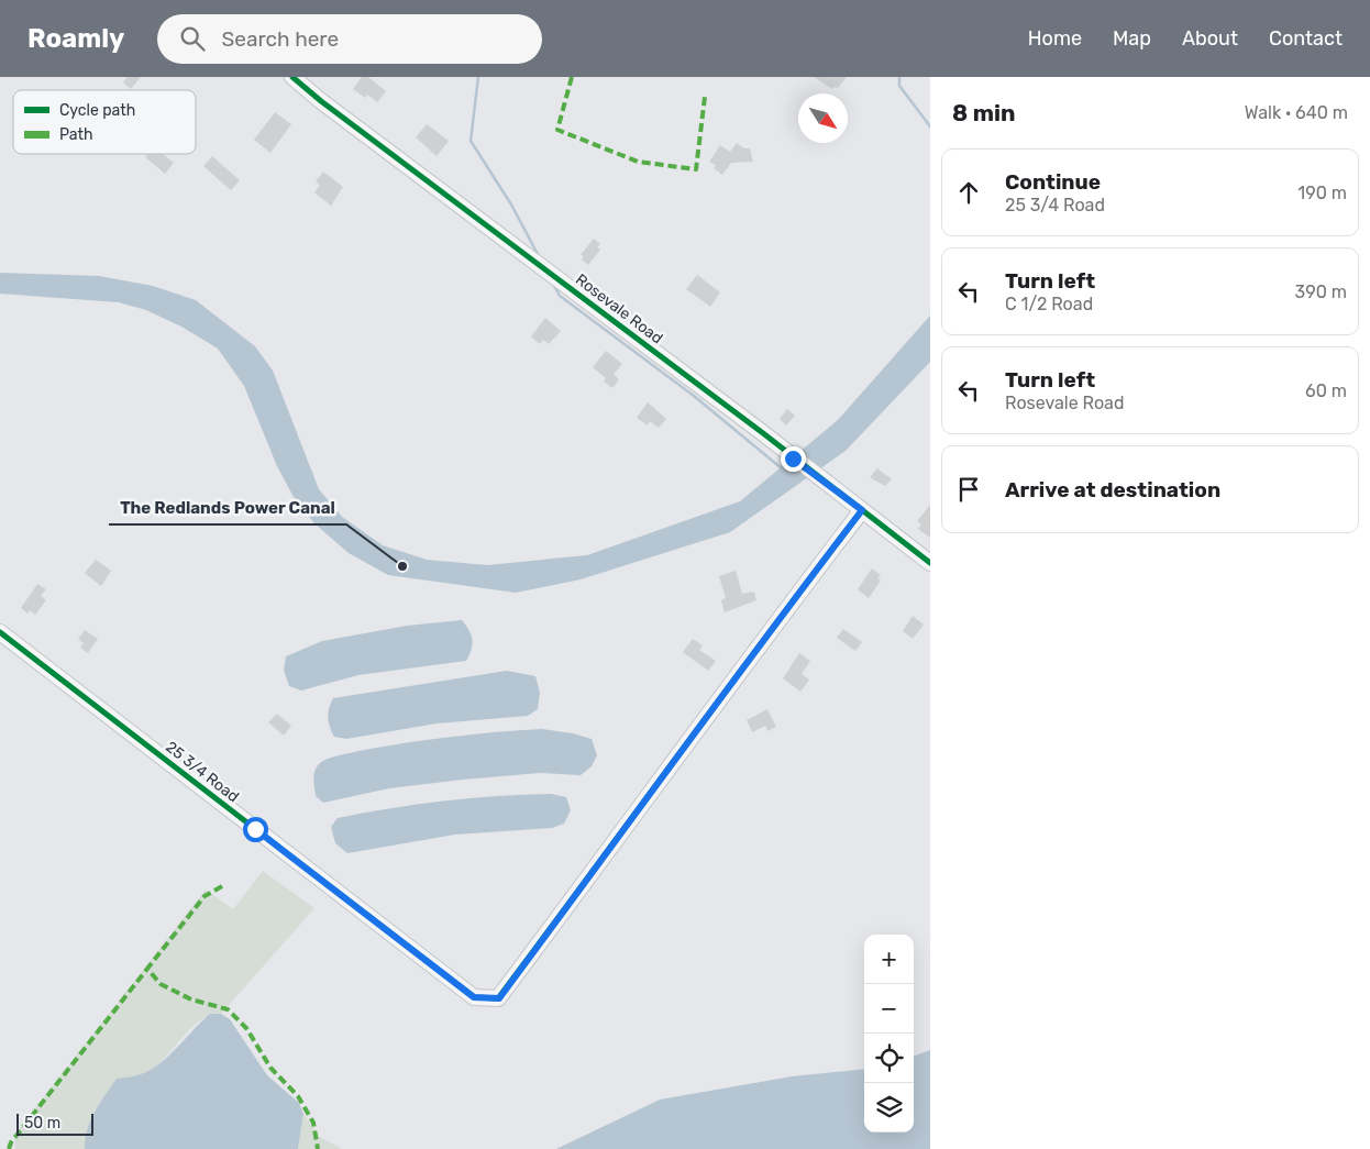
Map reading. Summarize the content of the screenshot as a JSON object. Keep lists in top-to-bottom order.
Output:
{
  "streets": {
    "street": ["Rosevale Road", "25 3/4 Road"]
  },
  "crossings": [
    ["Rosevale Road", "25 3/4 Road"]
  ],
  "places": ["The Redlands Power Canal"],
  "legend": ["Cycle path", "Path"],
  "scale_bar": "50 m",
  "north": "bottom right",
  "page": {
    "header": "Roamly",
    "search": "Search here",
    "nav": [
      "Home",
      "Map",
      "About",
      "Contact"
    ],
    "heading": ["8 min", "Walk · 640 m"],
    "list": [
      ["Continue", "25 3/4 Road", "190 m"],
      ["Turn left", "C 1/2 Road", "390 m"],
      ["Turn left", "Rosevale Road", "60 m"],
      "Arrive at destination"
    ],
    "map_buttons": ["+", "−"],
    "scale": "50 m"
  }
}
